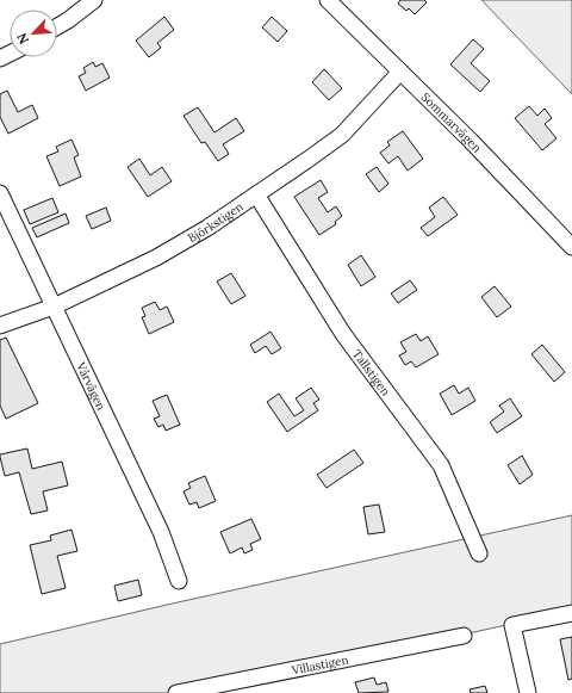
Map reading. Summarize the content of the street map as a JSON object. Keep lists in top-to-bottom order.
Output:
{
  "streets": {
    "street": [
      "Sommarvägen",
      "Björkstigen",
      "Tallstigen",
      "Vårvägen",
      "Villastigen"
    ]
  },
  "crossings": [
    ["Sommarvägen", "Björkstigen"],
    ["Björkstigen", "Tallstigen"],
    ["Björkstigen", "Vårvägen"]
  ],
  "north": "bottom left"
}
